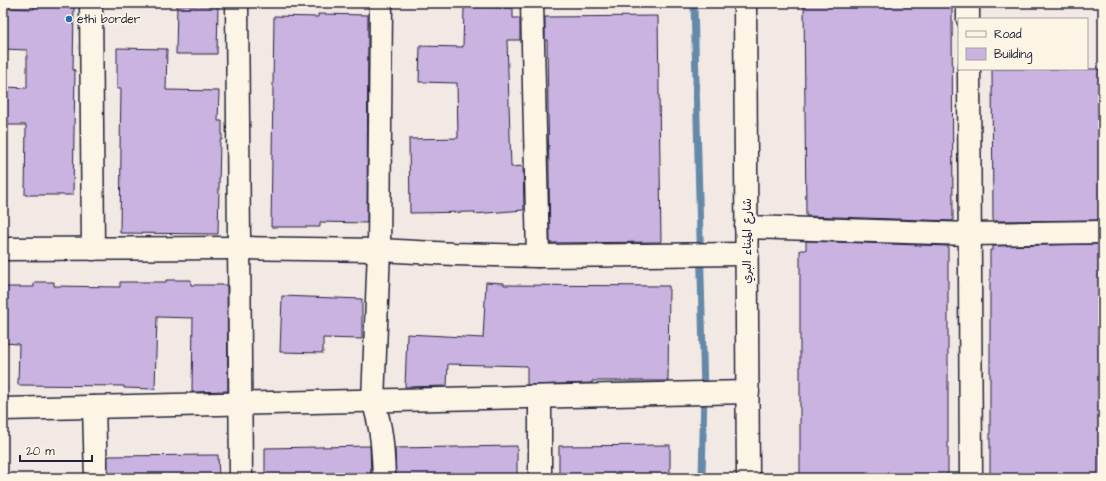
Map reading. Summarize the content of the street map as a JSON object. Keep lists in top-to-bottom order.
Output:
{
  "streets": {
    "main road": ["شارع الميناء البري"]
  },
  "places": ["ethi border"],
  "legend": ["Road", "Building"],
  "scale_bar": "20 m"
}
